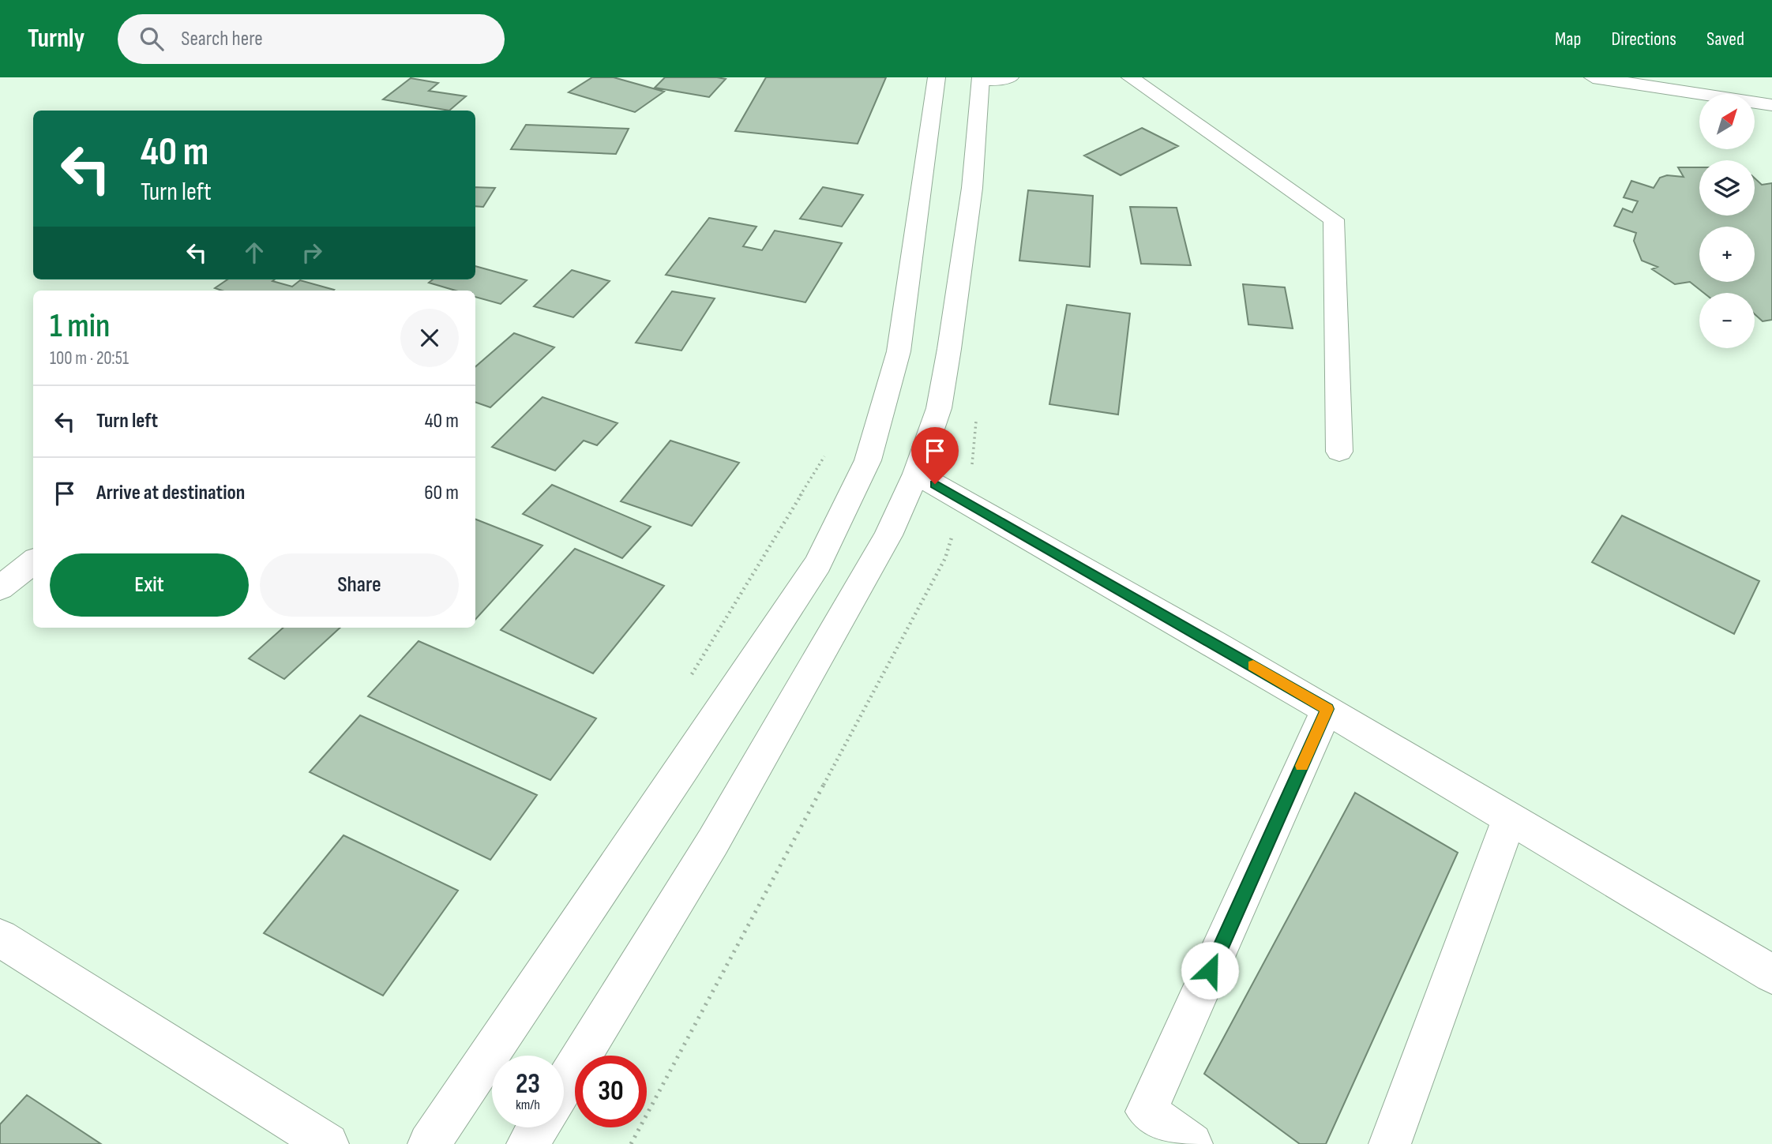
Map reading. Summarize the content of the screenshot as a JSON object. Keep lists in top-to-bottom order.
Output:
{
  "north": "top right",
  "page": {
    "header": "Turnly",
    "search": "Search here",
    "nav": ["Map", "Directions", "Saved"],
    "map_buttons": ["+", "−"],
    "turn": ["40 m", "Turn left"],
    "heading": ["1 min", "100 m · 20:51"],
    "list": [
      {
        "name": "Turn left",
        "value": "40 m"
      },
      {
        "name": "Arrive at destination",
        "value": "60 m"
      }
    ],
    "buttons": ["Exit", "Share"],
    "speed": "23 km/h",
    "limit": "30"
  }
}
